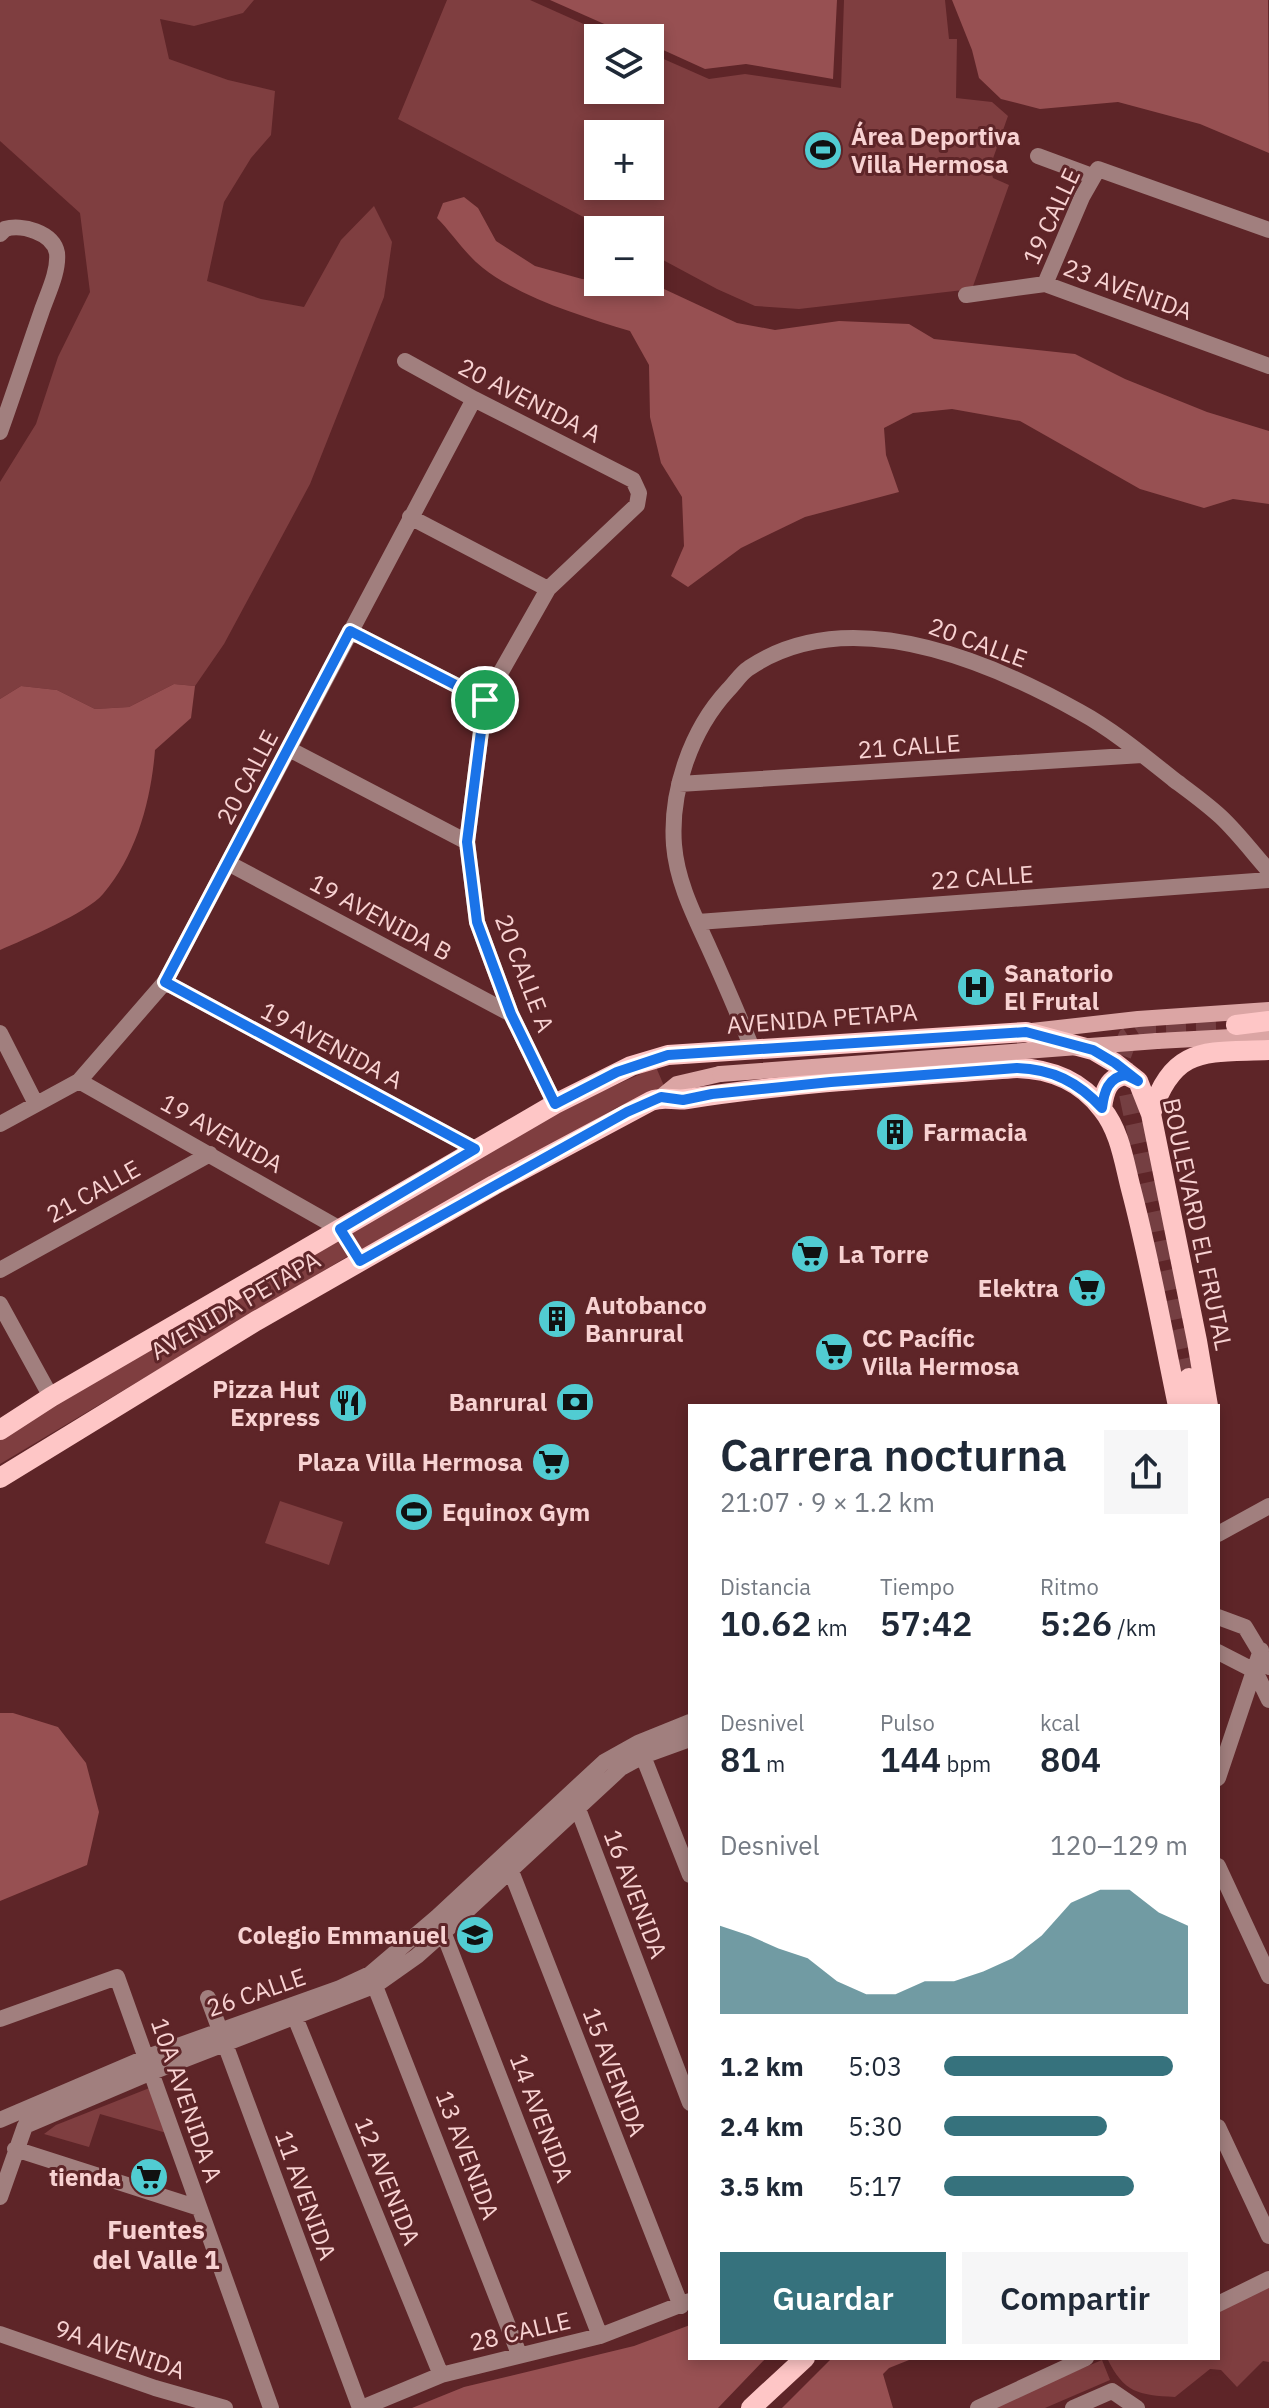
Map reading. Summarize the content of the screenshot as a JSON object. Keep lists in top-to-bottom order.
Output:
{
  "streets": {
    "main road": ["AVENIDA PETAPA", "BOULEVARD EL FRUTAL"],
    "street": [
      "19 CALLE",
      "23 AVENIDA",
      "20 AVENIDA A",
      "20 CALLE",
      "21 CALLE",
      "22 CALLE",
      "19 AVENIDA B",
      "20 CALLE A",
      "19 AVENIDA A",
      "19 AVENIDA",
      "16 AVENIDA",
      "26 CALLE",
      "15 AVENIDA",
      "10A AVENIDA A",
      "14 AVENIDA",
      "13 AVENIDA",
      "12 AVENIDA",
      "11 AVENIDA",
      "28 CALLE",
      "9A AVENIDA"
    ]
  },
  "crossings": [
    ["19 CALLE", "23 AVENIDA"],
    ["20 AVENIDA A", "20 CALLE"],
    ["20 AVENIDA A", "20 CALLE A"],
    ["20 CALLE", "21 CALLE"],
    ["20 CALLE", "22 CALLE"],
    ["20 CALLE", "19 AVENIDA B"],
    ["20 CALLE", "AVENIDA PETAPA"],
    ["20 CALLE", "19 AVENIDA A"],
    ["20 CALLE", "19 AVENIDA"],
    ["21 CALLE", "19 AVENIDA"],
    ["19 AVENIDA B", "20 CALLE A"],
    ["20 CALLE A", "AVENIDA PETAPA"],
    ["AVENIDA PETAPA", "19 AVENIDA A"],
    ["AVENIDA PETAPA", "19 AVENIDA"],
    ["AVENIDA PETAPA", "BOULEVARD EL FRUTAL"],
    ["16 AVENIDA", "26 CALLE"],
    ["26 CALLE", "15 AVENIDA"],
    ["26 CALLE", "10A AVENIDA A"],
    ["26 CALLE", "14 AVENIDA"],
    ["26 CALLE", "13 AVENIDA"],
    ["26 CALLE", "12 AVENIDA"],
    ["26 CALLE", "11 AVENIDA"],
    ["15 AVENIDA", "28 CALLE"],
    ["14 AVENIDA", "28 CALLE"],
    ["13 AVENIDA", "28 CALLE"],
    ["12 AVENIDA", "28 CALLE"],
    ["11 AVENIDA", "28 CALLE"]
  ],
  "districts": ["Fuentes del Valle 1"],
  "places": {
    "sports": ["Área Deportiva Villa Hermosa", "Equinox Gym"],
    "hospital": ["Sanatorio El Frutal"],
    "building": ["Farmacia", "Autobanco Banrural"],
    "supermarket": [
      "La Torre",
      "Elektra",
      "CC Pacífic Villa Hermosa",
      "Plaza Villa Hermosa",
      "tienda"
    ],
    "bank": ["Banrural"],
    "restaurant": ["Pizza Hut Express"],
    "school or university": ["Colegio Emmanuel"]
  },
  "page": {
    "map_buttons": ["+", "−"],
    "heading": ["Carrera nocturna", "21:07 · 9 × 1.2 km"],
    "stats": [
      ["Distancia", "10.62 km"],
      ["Tiempo", "57:42"],
      ["Ritmo", "5:26 /km"],
      ["Desnivel", "81 m"],
      ["Pulso", "144 bpm"],
      ["kcal", "804"]
    ],
    "chart": ["Desnivel", "120–129 m"],
    "list": [
      {
        "name": "1.2 km",
        "note": "5:03"
      },
      {
        "name": "2.4 km",
        "note": "5:30"
      },
      {
        "name": "3.5 km",
        "note": "5:17"
      }
    ],
    "buttons": ["Guardar", "Compartir"]
  }
}
